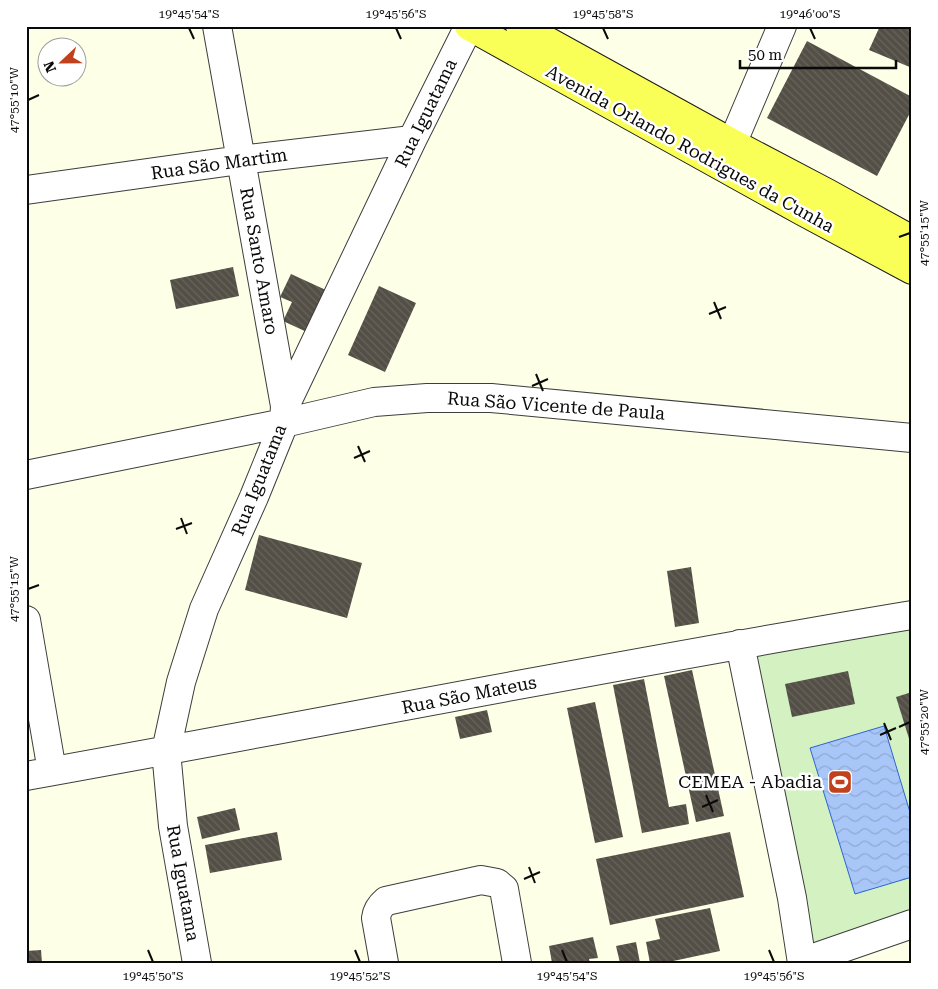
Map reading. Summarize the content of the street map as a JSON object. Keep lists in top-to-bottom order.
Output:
{
  "streets": {
    "main road": ["Avenida Orlando Rodrigues da Cunha"],
    "street": [
      "Rua Iguatama",
      "Rua São Martim",
      "Rua Santo Amaro",
      "Rua São Vicente de Paula",
      "Rua São Mateus"
    ]
  },
  "crossings": [
    ["Rua Iguatama", "Avenida Orlando Rodrigues da Cunha"],
    ["Rua Iguatama", "Rua São Martim"],
    ["Rua Iguatama", "Rua Santo Amaro"],
    ["Rua Iguatama", "Rua São Vicente de Paula"],
    ["Rua Iguatama", "Rua São Mateus"],
    ["Rua São Martim", "Rua Santo Amaro"],
    ["Rua Santo Amaro", "Rua São Vicente de Paula"]
  ],
  "places": {
    "sports": ["CEMEA - Abadia"]
  },
  "scale_bar": "50 m",
  "north": "left",
  "coordinates": [
    "19°45'54\"S",
    "19°45'56\"S",
    "19°45'58\"S",
    "19°46'00\"S",
    "47°55'10\"W",
    "47°55'15\"W",
    "47°55'20\"W",
    "19°45'50\"S",
    "19°45'52\"S"
  ]
}
